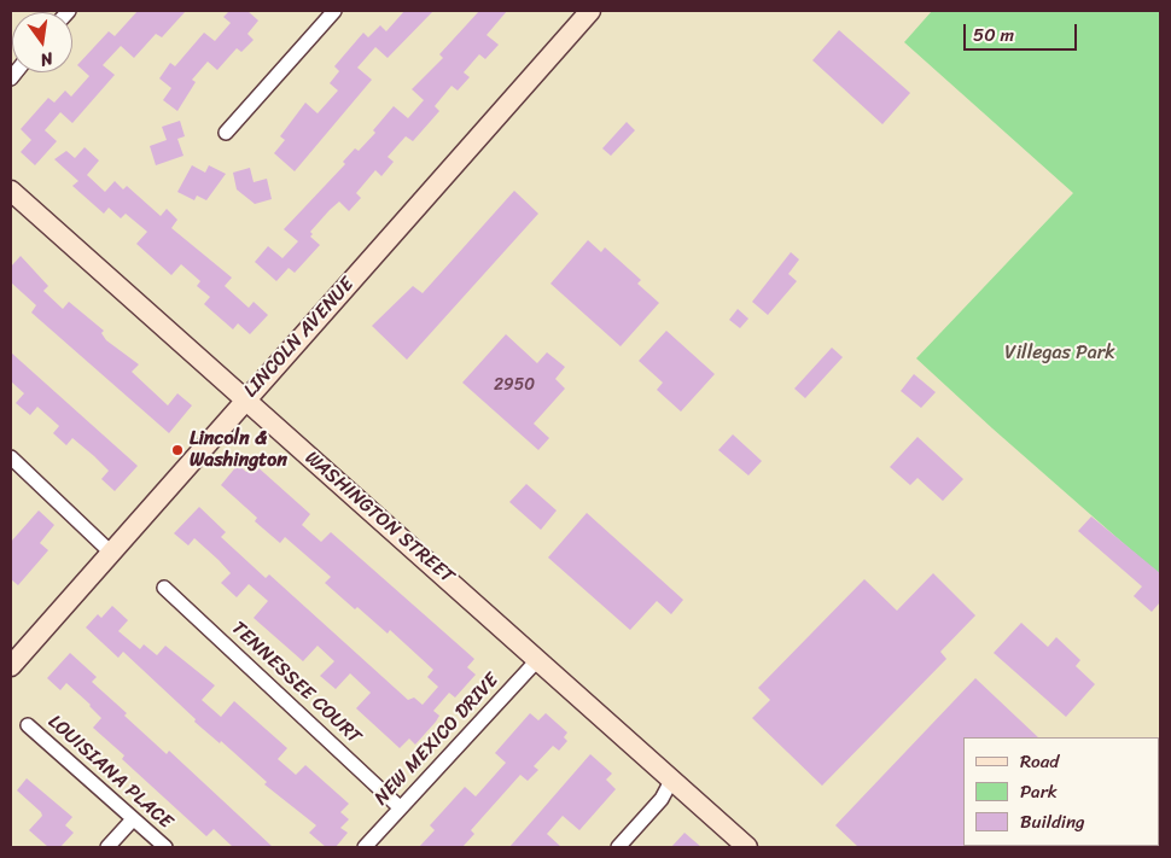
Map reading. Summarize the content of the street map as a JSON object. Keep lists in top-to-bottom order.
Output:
{
  "streets": {
    "street": [
      "LINCOLN AVENUE",
      "WASHINGTON STREET",
      "TENNESSEE COURT",
      "NEW MEXICO DRIVE",
      "LOUISIANA PLACE"
    ]
  },
  "crossings": [
    ["LINCOLN AVENUE", "WASHINGTON STREET"],
    ["WASHINGTON STREET", "NEW MEXICO DRIVE"],
    ["TENNESSEE COURT", "NEW MEXICO DRIVE"]
  ],
  "parks": ["Villegas Park"],
  "places": ["Lincoln & Washington"],
  "house_numbers": ["2950"],
  "legend": ["Road", "Park", "Building"],
  "scale_bar": "50 m",
  "north": "bottom"
}
